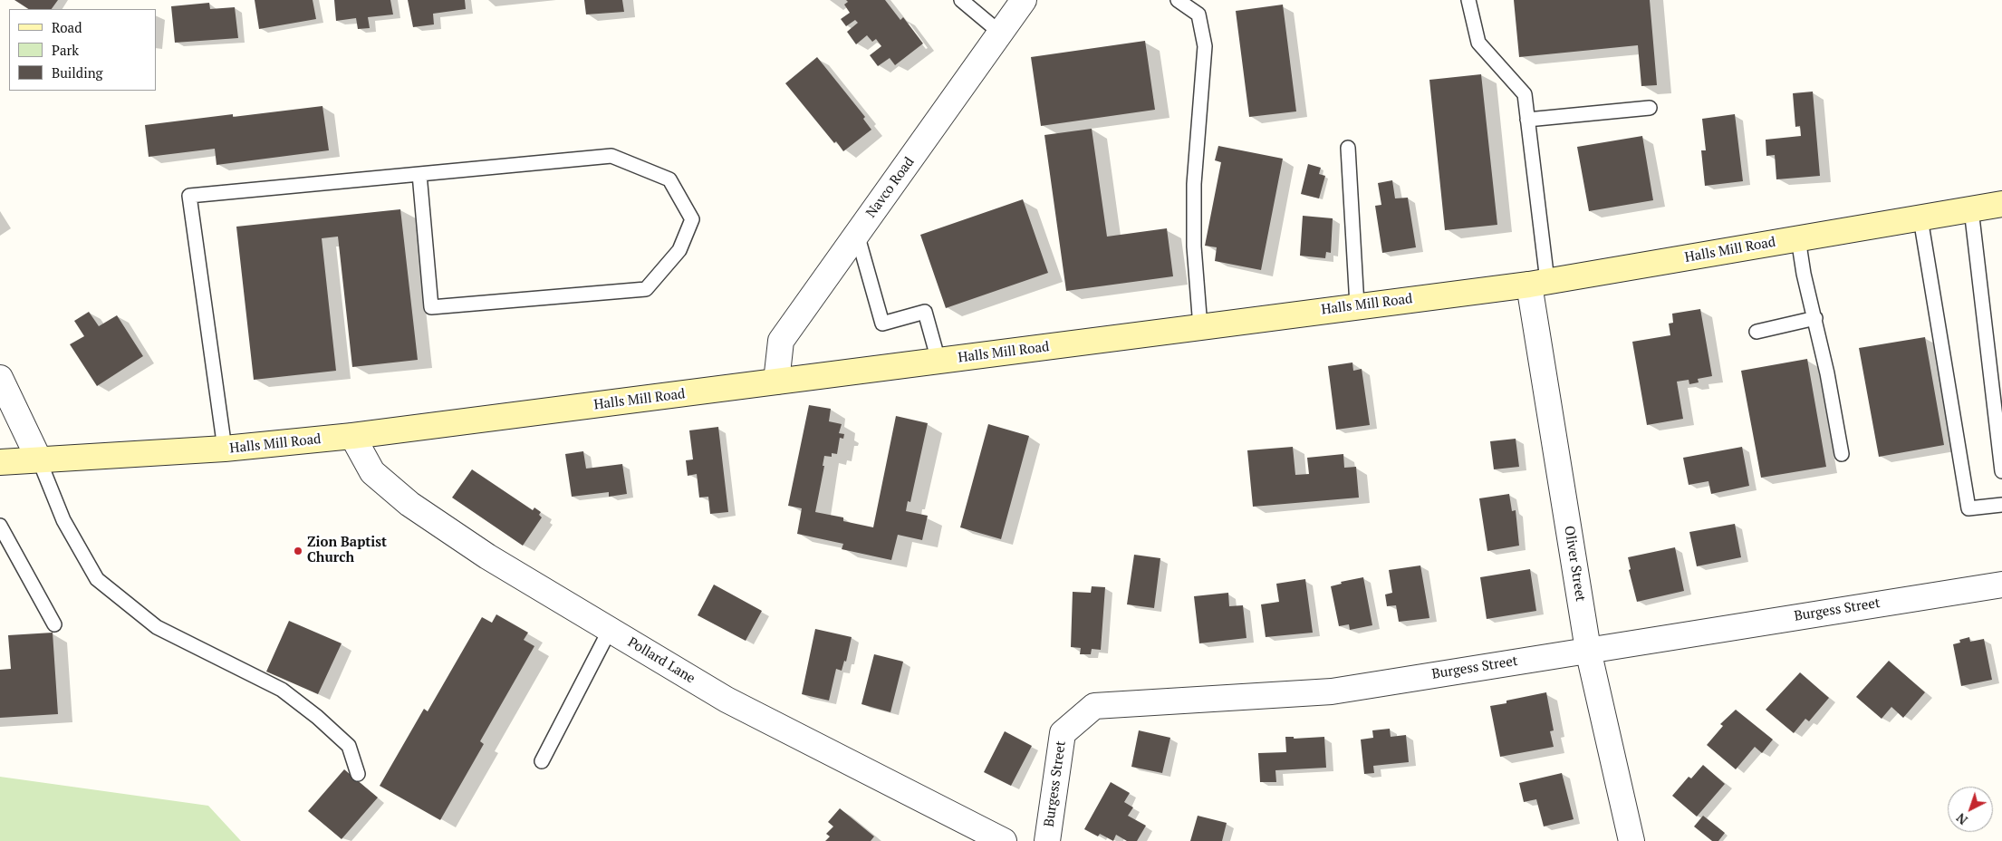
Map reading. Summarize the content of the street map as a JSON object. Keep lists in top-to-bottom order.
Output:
{
  "streets": {
    "street": [
      "Navco Road",
      "Halls Mill Road",
      "Oliver Street",
      "Burgess Street",
      "Pollard Lane"
    ]
  },
  "crossings": [
    ["Navco Road", "Halls Mill Road"],
    ["Halls Mill Road", "Oliver Street"],
    ["Halls Mill Road", "Pollard Lane"],
    ["Oliver Street", "Burgess Street"]
  ],
  "places": ["Zion Baptist Church"],
  "legend": ["Road", "Park", "Building"],
  "north": "bottom left"
}
